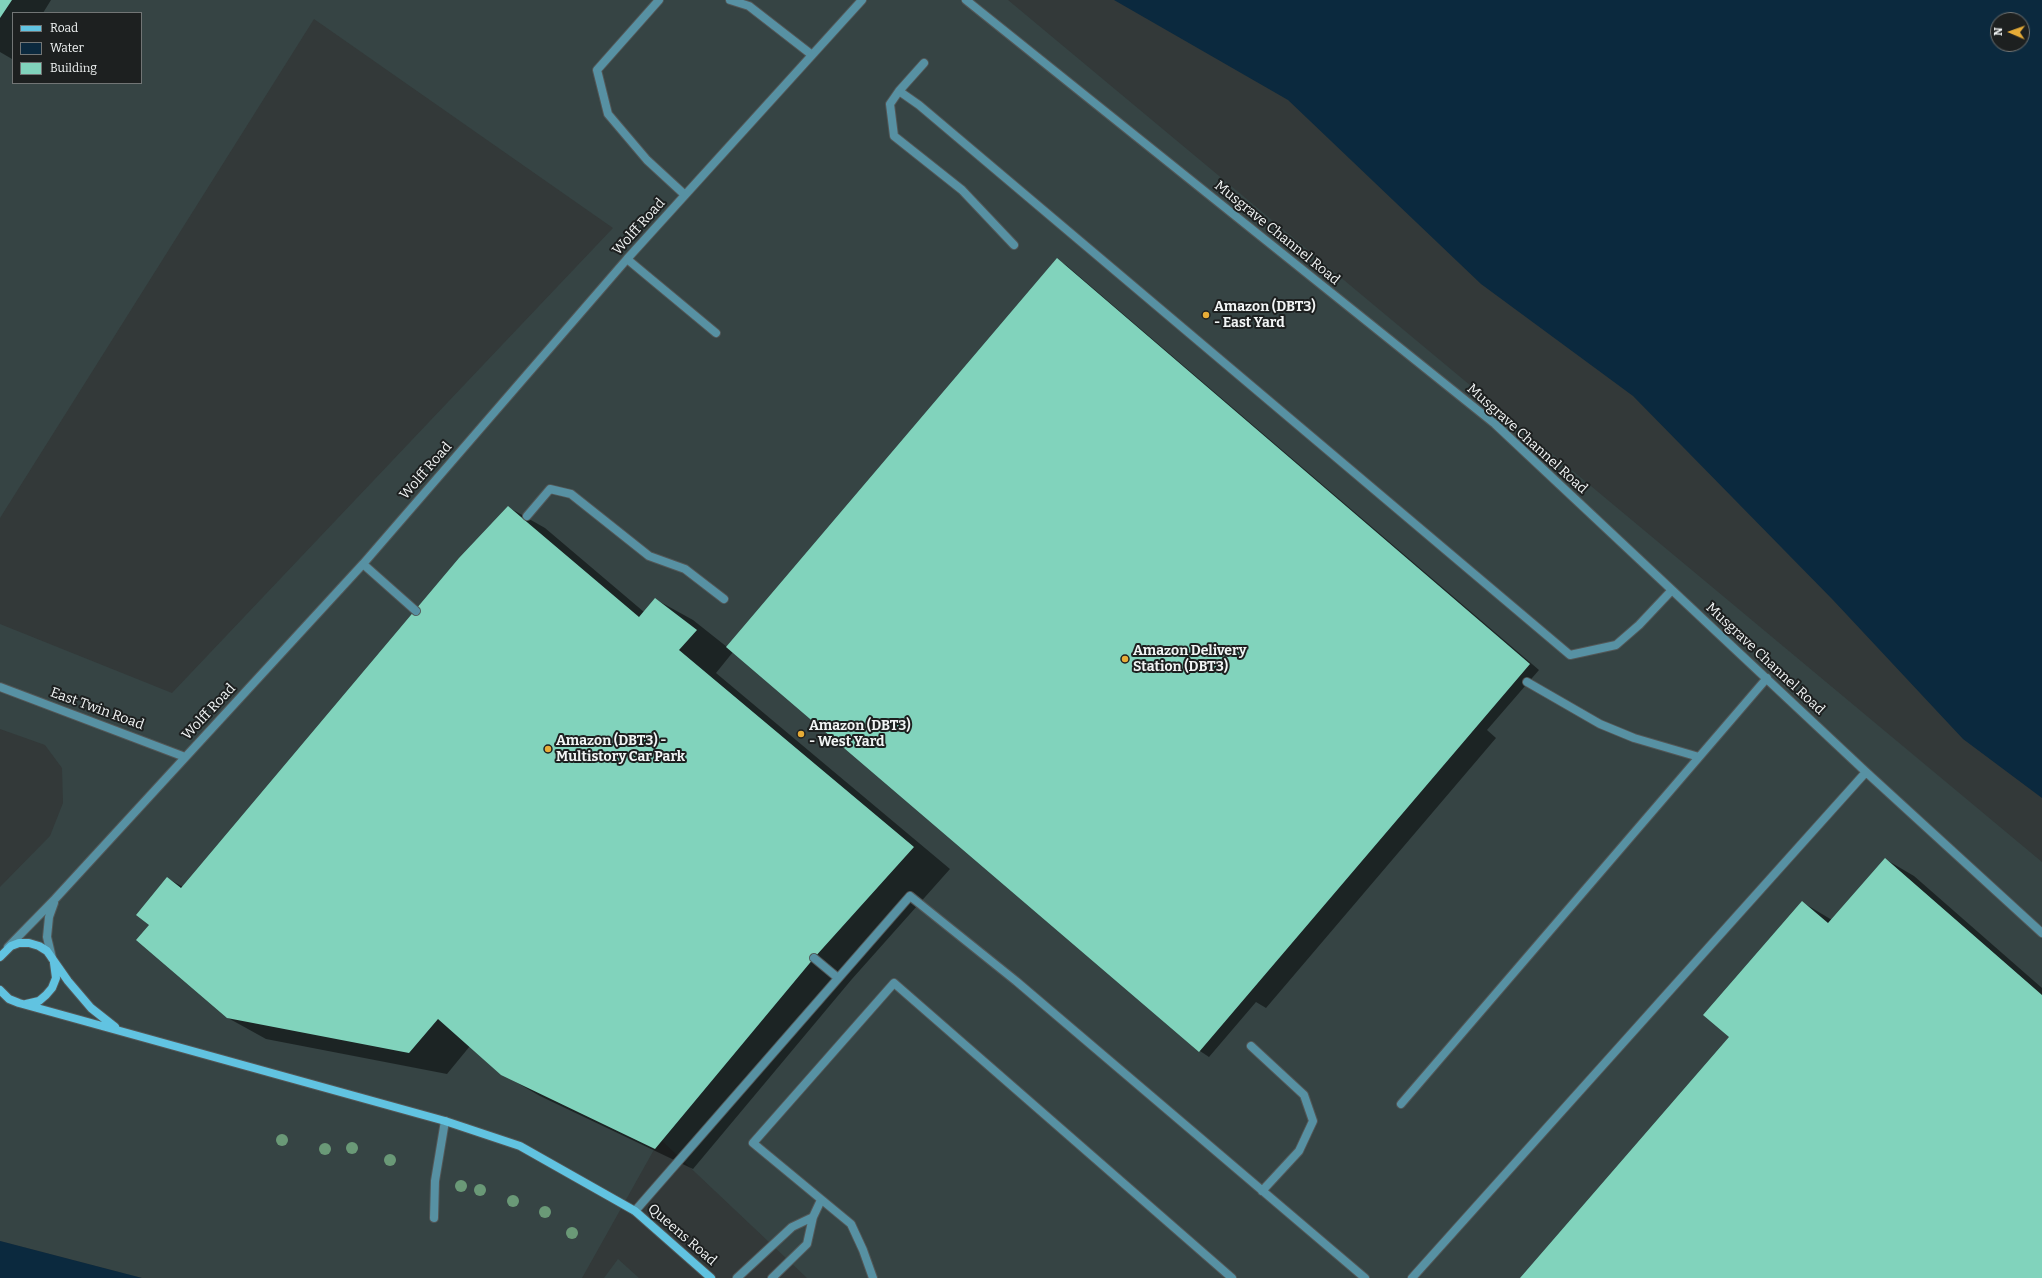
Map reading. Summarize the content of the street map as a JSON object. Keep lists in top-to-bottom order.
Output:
{
  "streets": {
    "street": ["Queens Road"],
    "lane": ["Wolff Road", "Musgrave Channel Road", "East Twin Road"]
  },
  "crossings": [
    ["Wolff Road", "East Twin Road"]
  ],
  "places": [
    "Amazon (DBT3) - East Yard",
    "Amazon Delivery Station (DBT3)",
    "Amazon (DBT3) - West Yard",
    "Amazon (DBT3) - Multistory Car Park"
  ],
  "legend": ["Road", "Water", "Building"],
  "north": "left"
}
